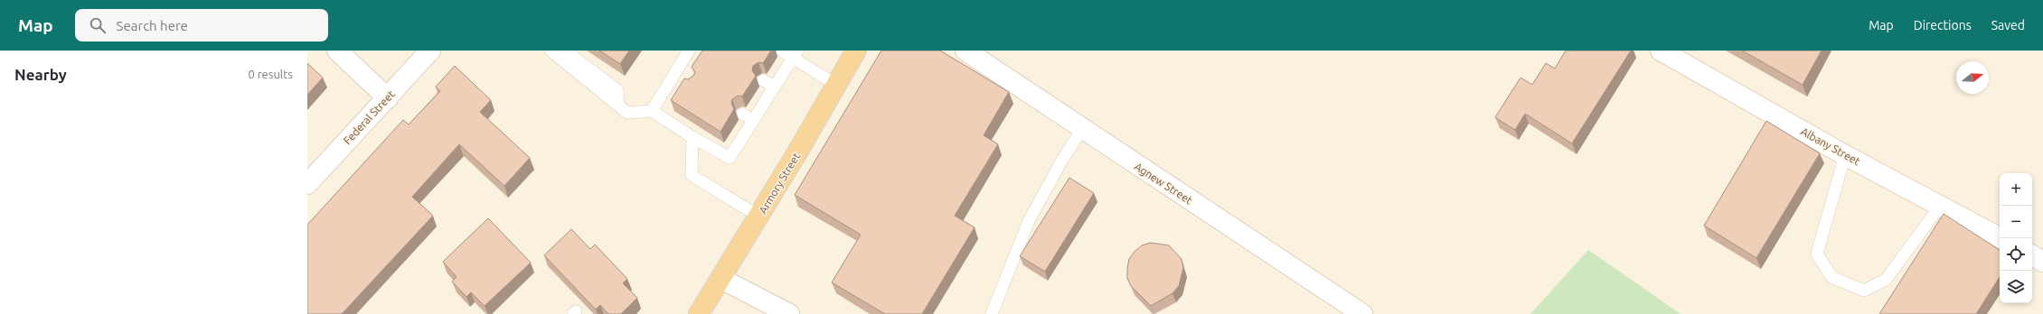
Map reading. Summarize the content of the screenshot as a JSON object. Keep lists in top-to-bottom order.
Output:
{
  "streets": {
    "main road": ["Armory Street"],
    "street": ["Federal Street", "Albany Street", "Agnew Street"]
  },
  "north": "right",
  "page": {
    "header": "Map",
    "search": "Search here",
    "nav": ["Map", "Directions", "Saved"],
    "heading": ["Nearby", "0 results"],
    "map_buttons": ["+", "−"]
  }
}
